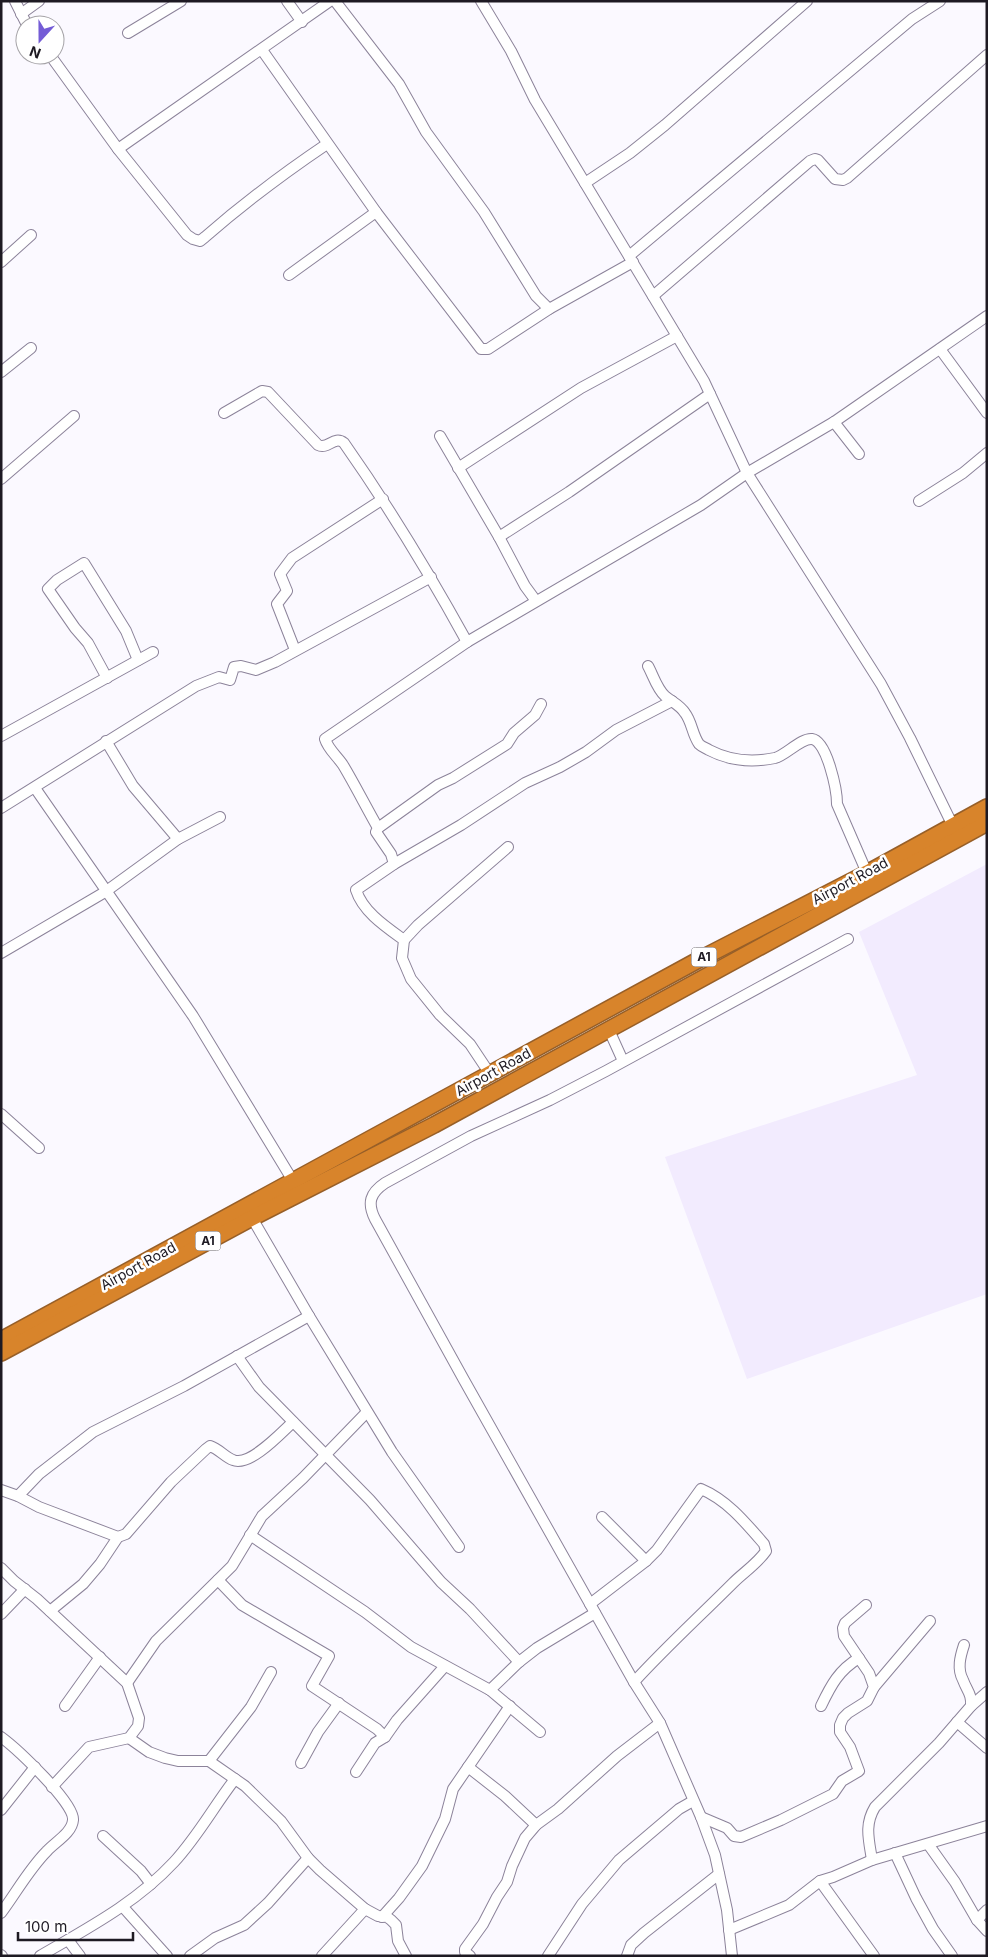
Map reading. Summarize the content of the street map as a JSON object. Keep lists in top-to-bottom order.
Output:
{
  "streets": {
    "highway": ["Airport Road", "A1"]
  },
  "scale_bar": "100 m",
  "north": "bottom"
}
